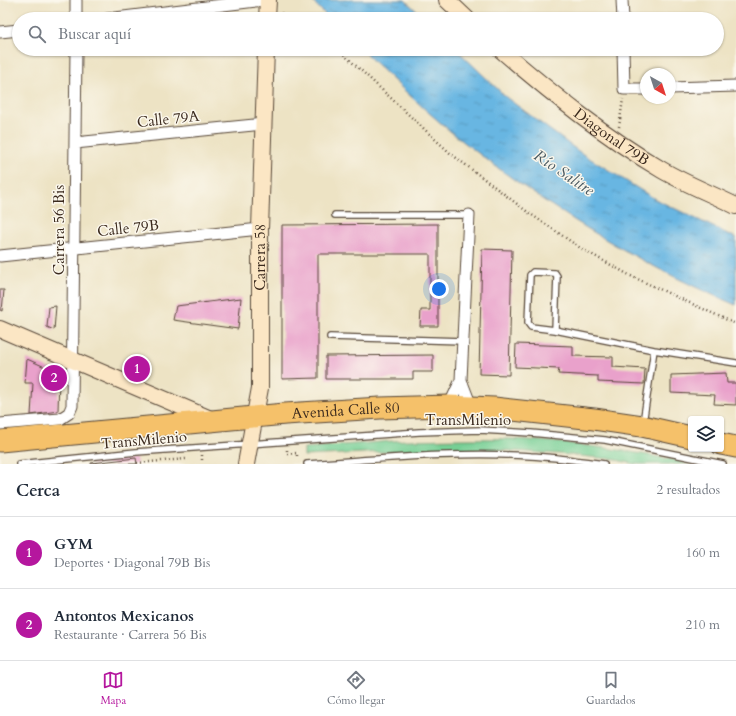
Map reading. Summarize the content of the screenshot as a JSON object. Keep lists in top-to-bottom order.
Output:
{
  "streets": {
    "highway": ["Avenida Calle 80"],
    "main road": ["Diagonal 79B", "Carrera 58"],
    "street": ["Calle 79A", "Calle 79B", "Carrera 56 Bis"],
    "lane": ["TransMilenio"]
  },
  "crossings": [
    ["Calle 79A", "Carrera 56 Bis"],
    ["Calle 79A", "Carrera 58"],
    ["Calle 79B", "Carrera 56 Bis"],
    ["Calle 79B", "Carrera 58"],
    ["Carrera 58", "Avenida Calle 80"],
    ["Carrera 58", "TransMilenio"]
  ],
  "water": ["Río Salitre"],
  "north": "bottom right",
  "page": {
    "search": "Buscar aquí",
    "pins": ["1", "2"],
    "heading": ["Cerca", "2 resultados"],
    "list": [
      {
        "mark": "1",
        "name": "GYM",
        "note": "Deportes · Diagonal 79B Bis",
        "value": "160 m"
      },
      {
        "mark": "2",
        "name": "Antontos Mexicanos",
        "note": "Restaurante · Carrera 56 Bis",
        "value": "210 m"
      }
    ],
    "nav": ["Mapa", "Cómo llegar", "Guardados"]
  }
}
